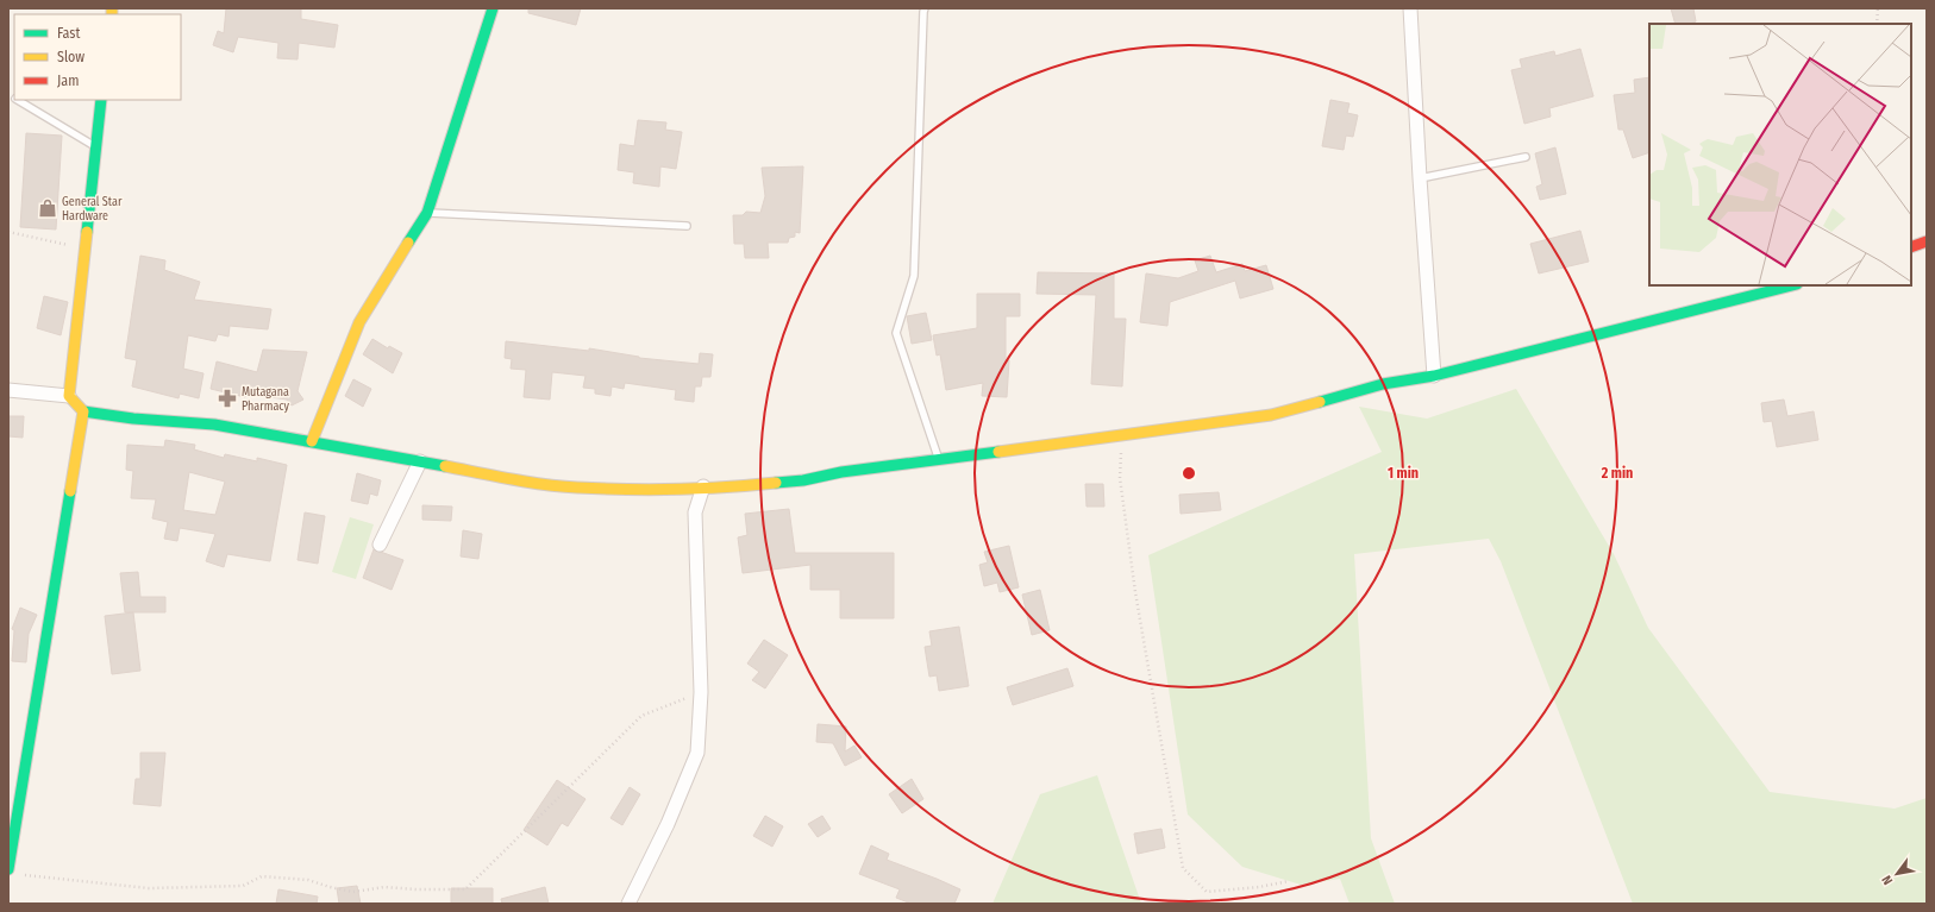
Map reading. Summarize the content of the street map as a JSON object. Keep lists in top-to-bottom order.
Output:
{
  "places": {
    "shop": ["General Star Hardware"],
    "pharmacy": ["Mutagana Pharmacy"]
  },
  "legend": ["Fast", "Slow", "Jam"],
  "north": "bottom left",
  "rings": ["1 min", "2 min"]
}
